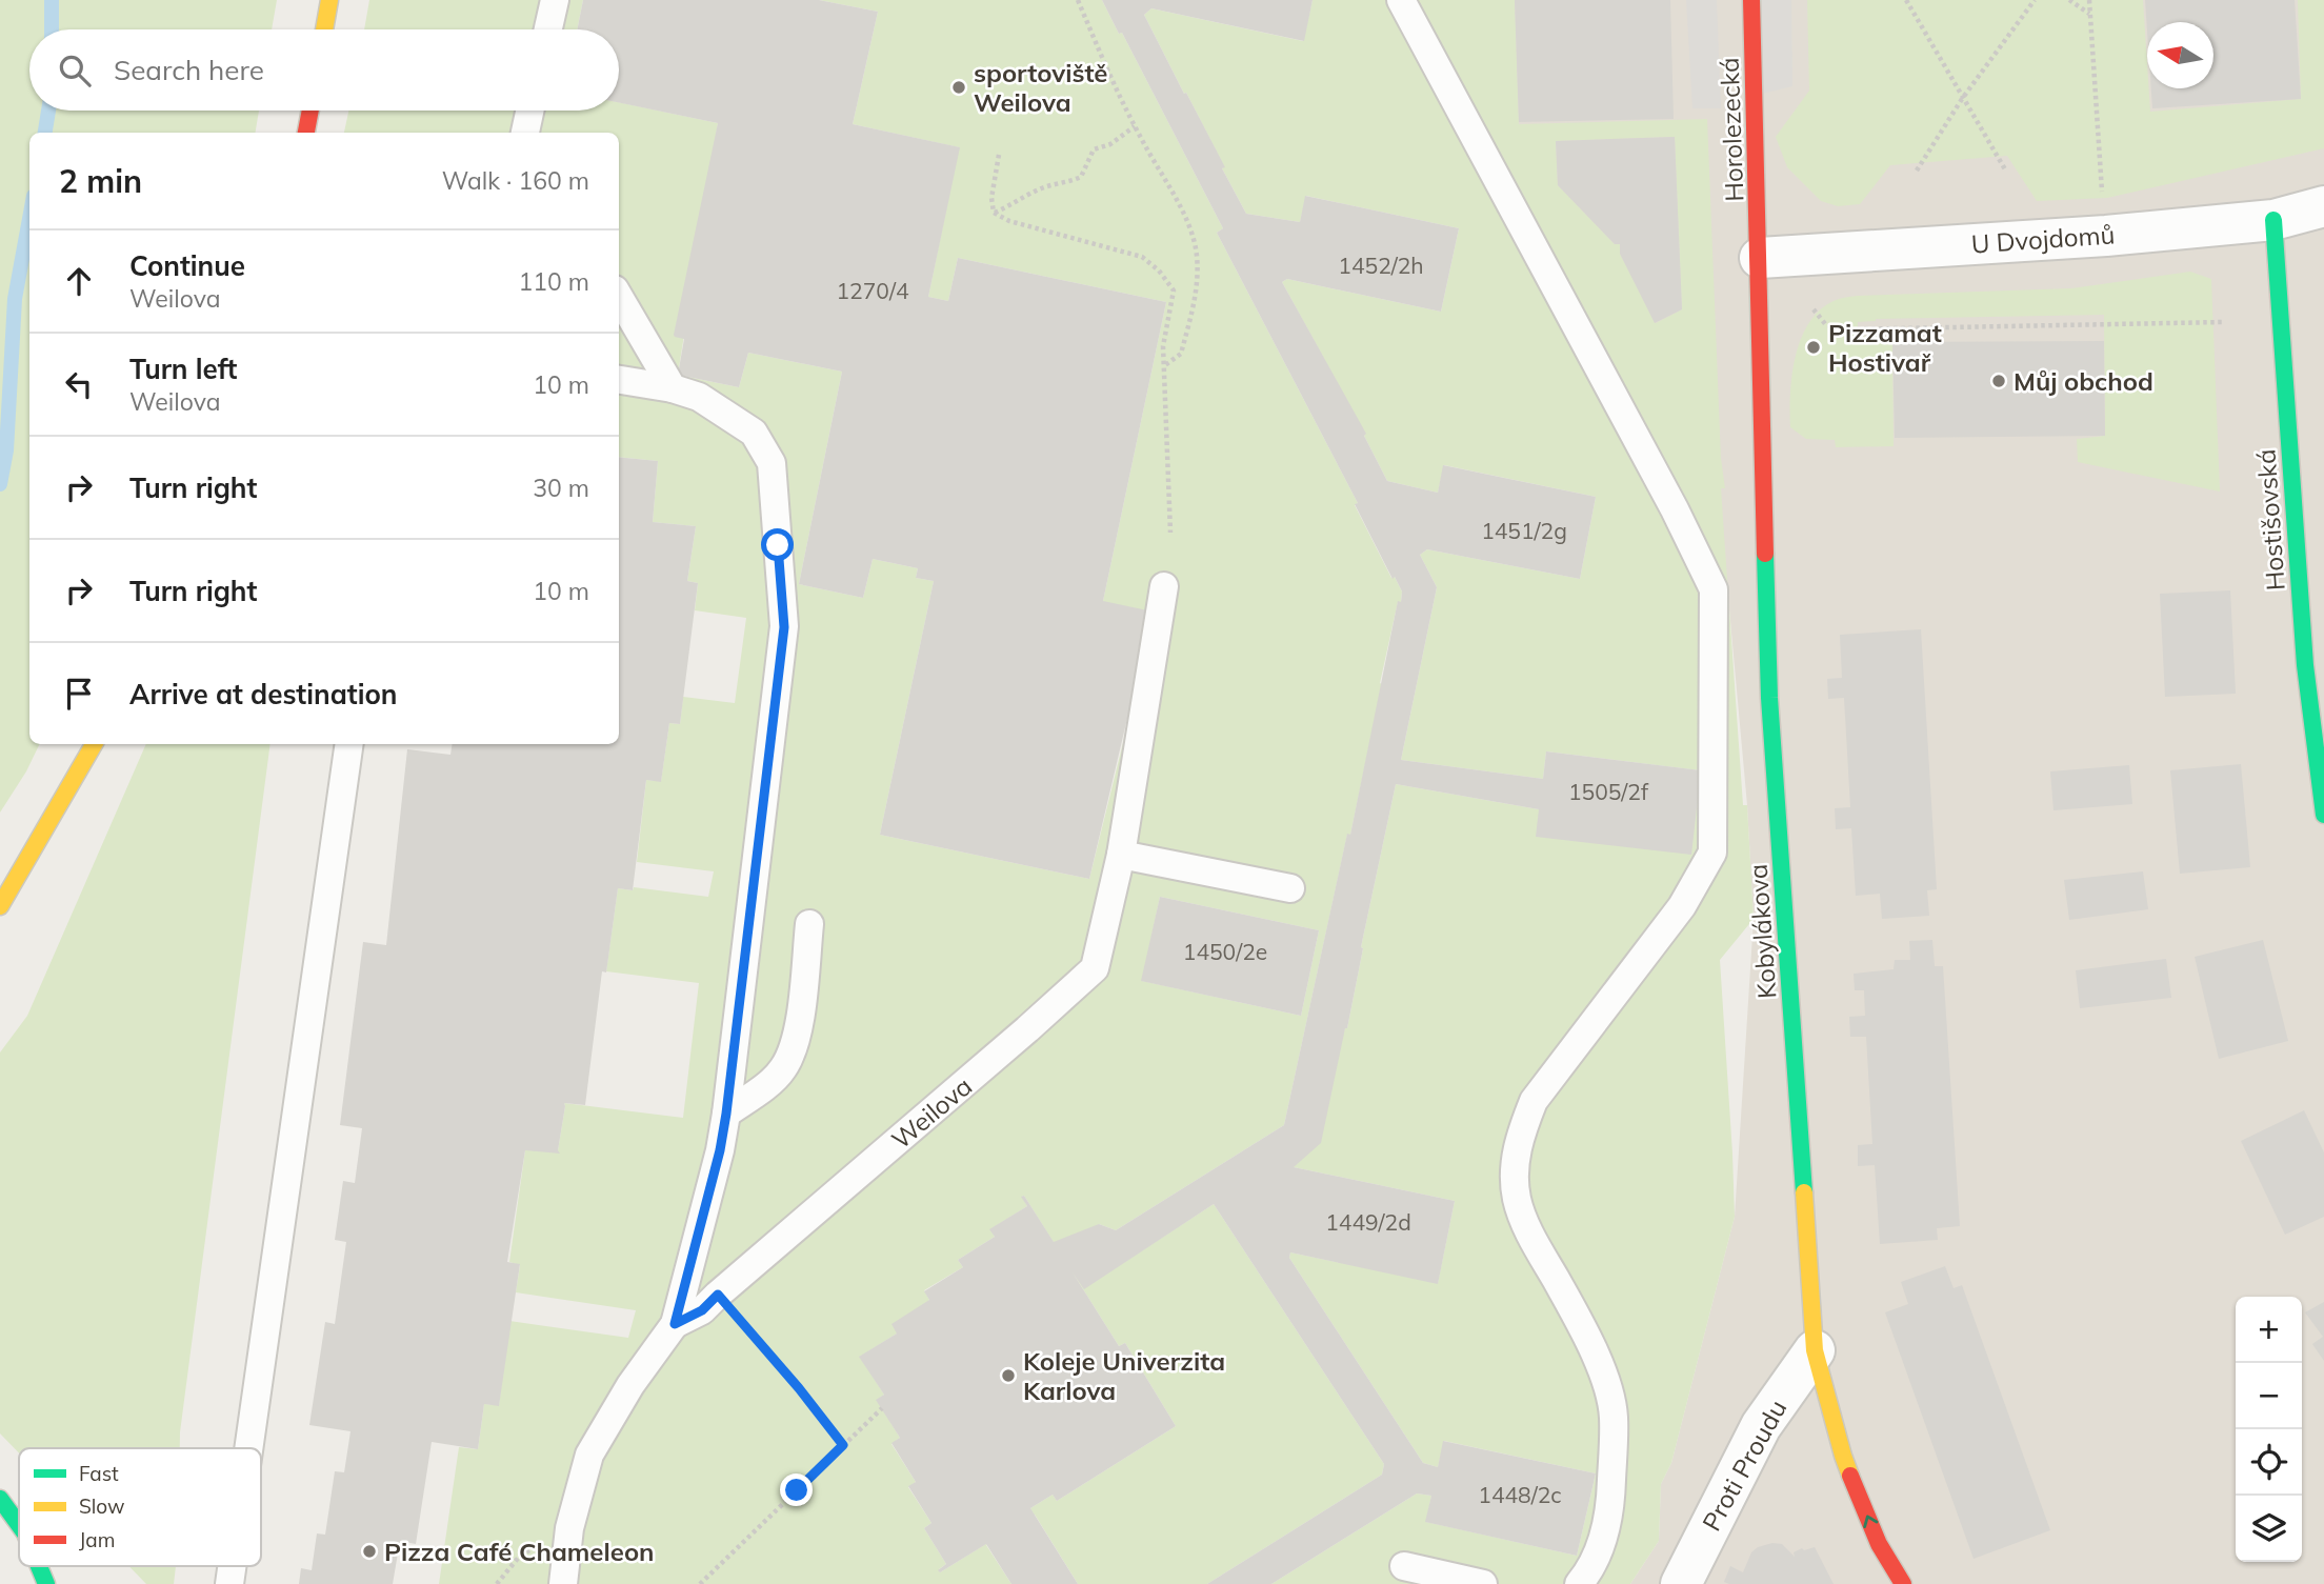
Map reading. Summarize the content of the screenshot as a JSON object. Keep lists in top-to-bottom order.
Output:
{
  "streets": {
    "street": [
      "Horolezecká",
      "U Dvojdomů",
      "Hostišovská",
      "Kobylákova",
      "Proti Proudu"
    ],
    "lane": ["Weilova"]
  },
  "crossings": [
    ["Horolezecká", "U Dvojdomů"],
    ["Horolezecká", "Kobylákova"],
    ["U Dvojdomů", "Hostišovská"],
    ["U Dvojdomů", "Kobylákova"],
    ["Kobylákova", "Proti Proudu"]
  ],
  "places": [
    "sportoviště Weilova",
    "Pizzamat Hostivař",
    "Můj obchod",
    "Koleje Univerzita Karlova",
    "Pizza Café Chameleon"
  ],
  "house_numbers": [
    "1452/2h",
    "1270/4",
    "1451/2g",
    "1505/2f",
    "1450/2e",
    "1449/2d",
    "1448/2c"
  ],
  "legend": ["Fast", "Slow", "Jam"],
  "north": "left",
  "page": {
    "search": "Search here",
    "heading": ["2 min", "Walk · 160 m"],
    "list": [
      ["Continue", "Weilova", "110 m"],
      ["Turn left", "Weilova", "10 m"],
      ["Turn right", "30 m"],
      ["Turn right", "10 m"],
      "Arrive at destination"
    ],
    "map_buttons": ["+", "−"]
  }
}
